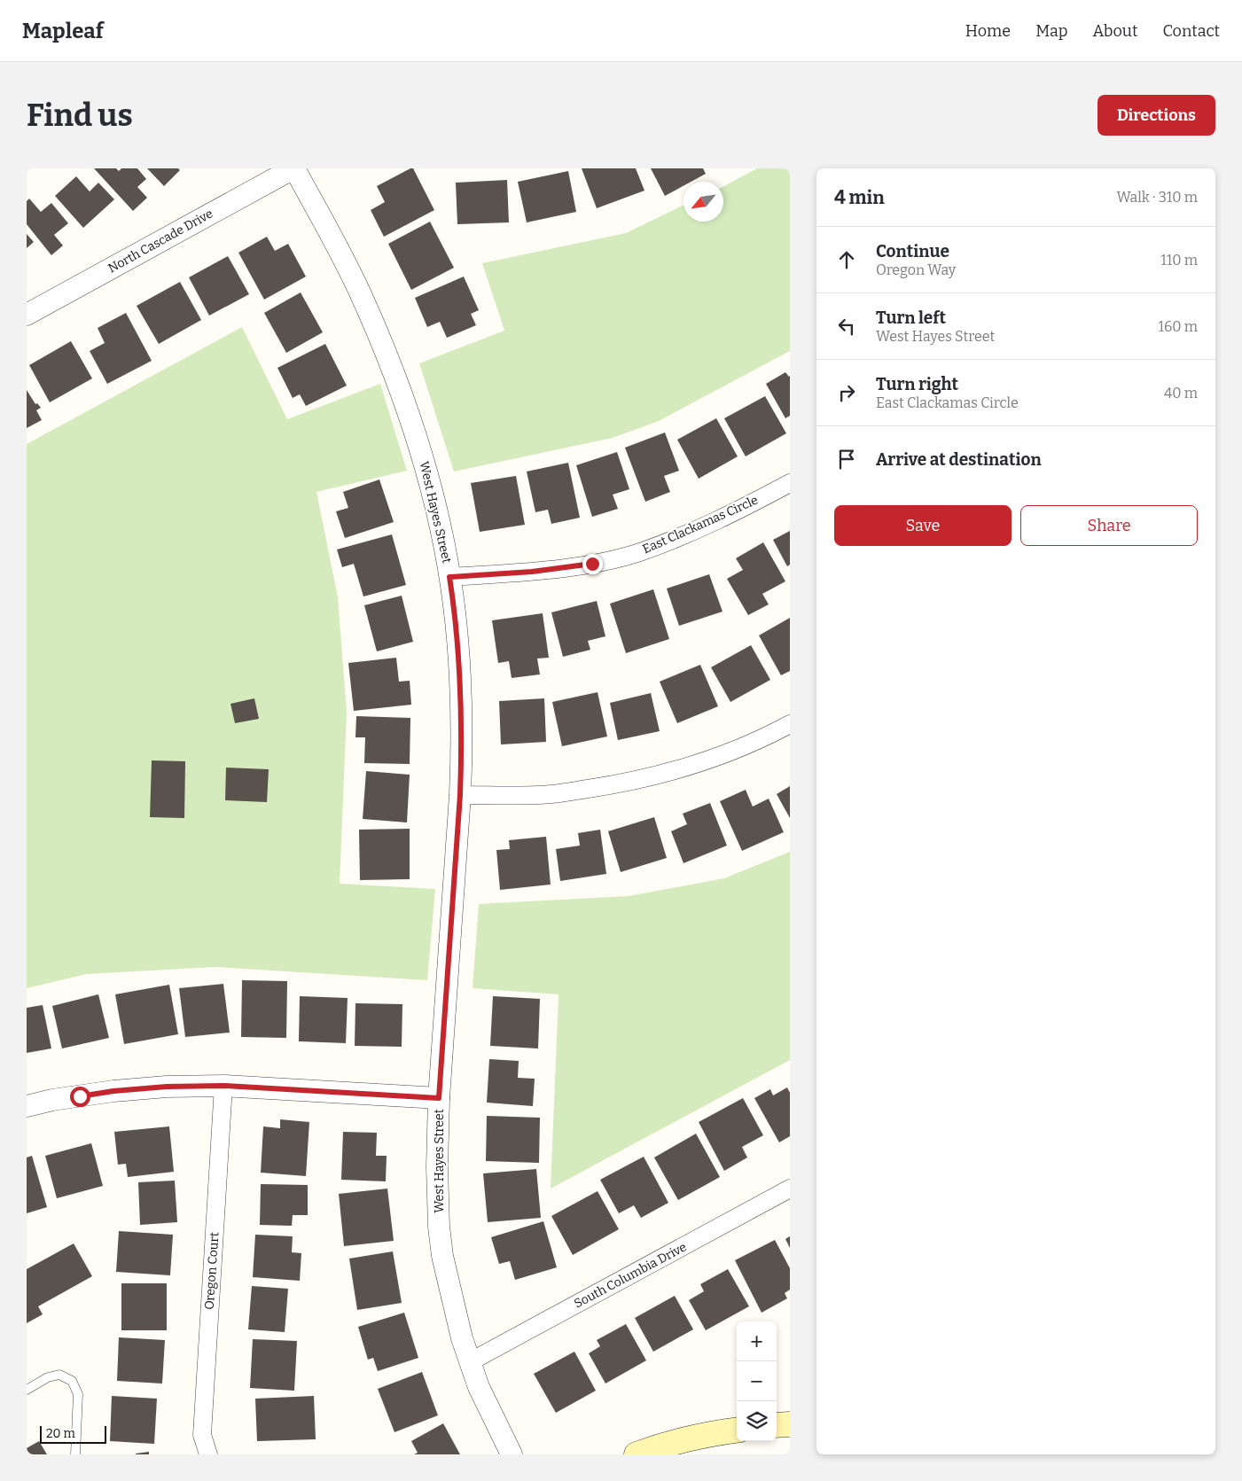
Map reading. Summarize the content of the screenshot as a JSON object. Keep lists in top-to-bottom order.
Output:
{
  "streets": {
    "street": [
      "North Cascade Drive",
      "West Hayes Street",
      "East Clackamas Circle",
      "Oregon Court",
      "South Columbia Drive"
    ]
  },
  "crossings": [
    ["North Cascade Drive", "West Hayes Street"],
    ["West Hayes Street", "East Clackamas Circle"],
    ["West Hayes Street", "South Columbia Drive"]
  ],
  "scale_bar": "20 m",
  "north": "bottom left",
  "page": {
    "header": "Mapleaf",
    "nav": [
      "Home",
      "Map",
      "About",
      "Contact"
    ],
    "buttons": [
      "Directions",
      ["Save", "Share"]
    ],
    "title": "Find us",
    "heading": ["4 min", "Walk · 310 m"],
    "list": [
      ["Continue", "Oregon Way", "110 m"],
      ["Turn left", "West Hayes Street", "160 m"],
      ["Turn right", "East Clackamas Circle", "40 m"],
      "Arrive at destination"
    ],
    "map_buttons": ["+", "−"],
    "scale": "20 m"
  }
}
